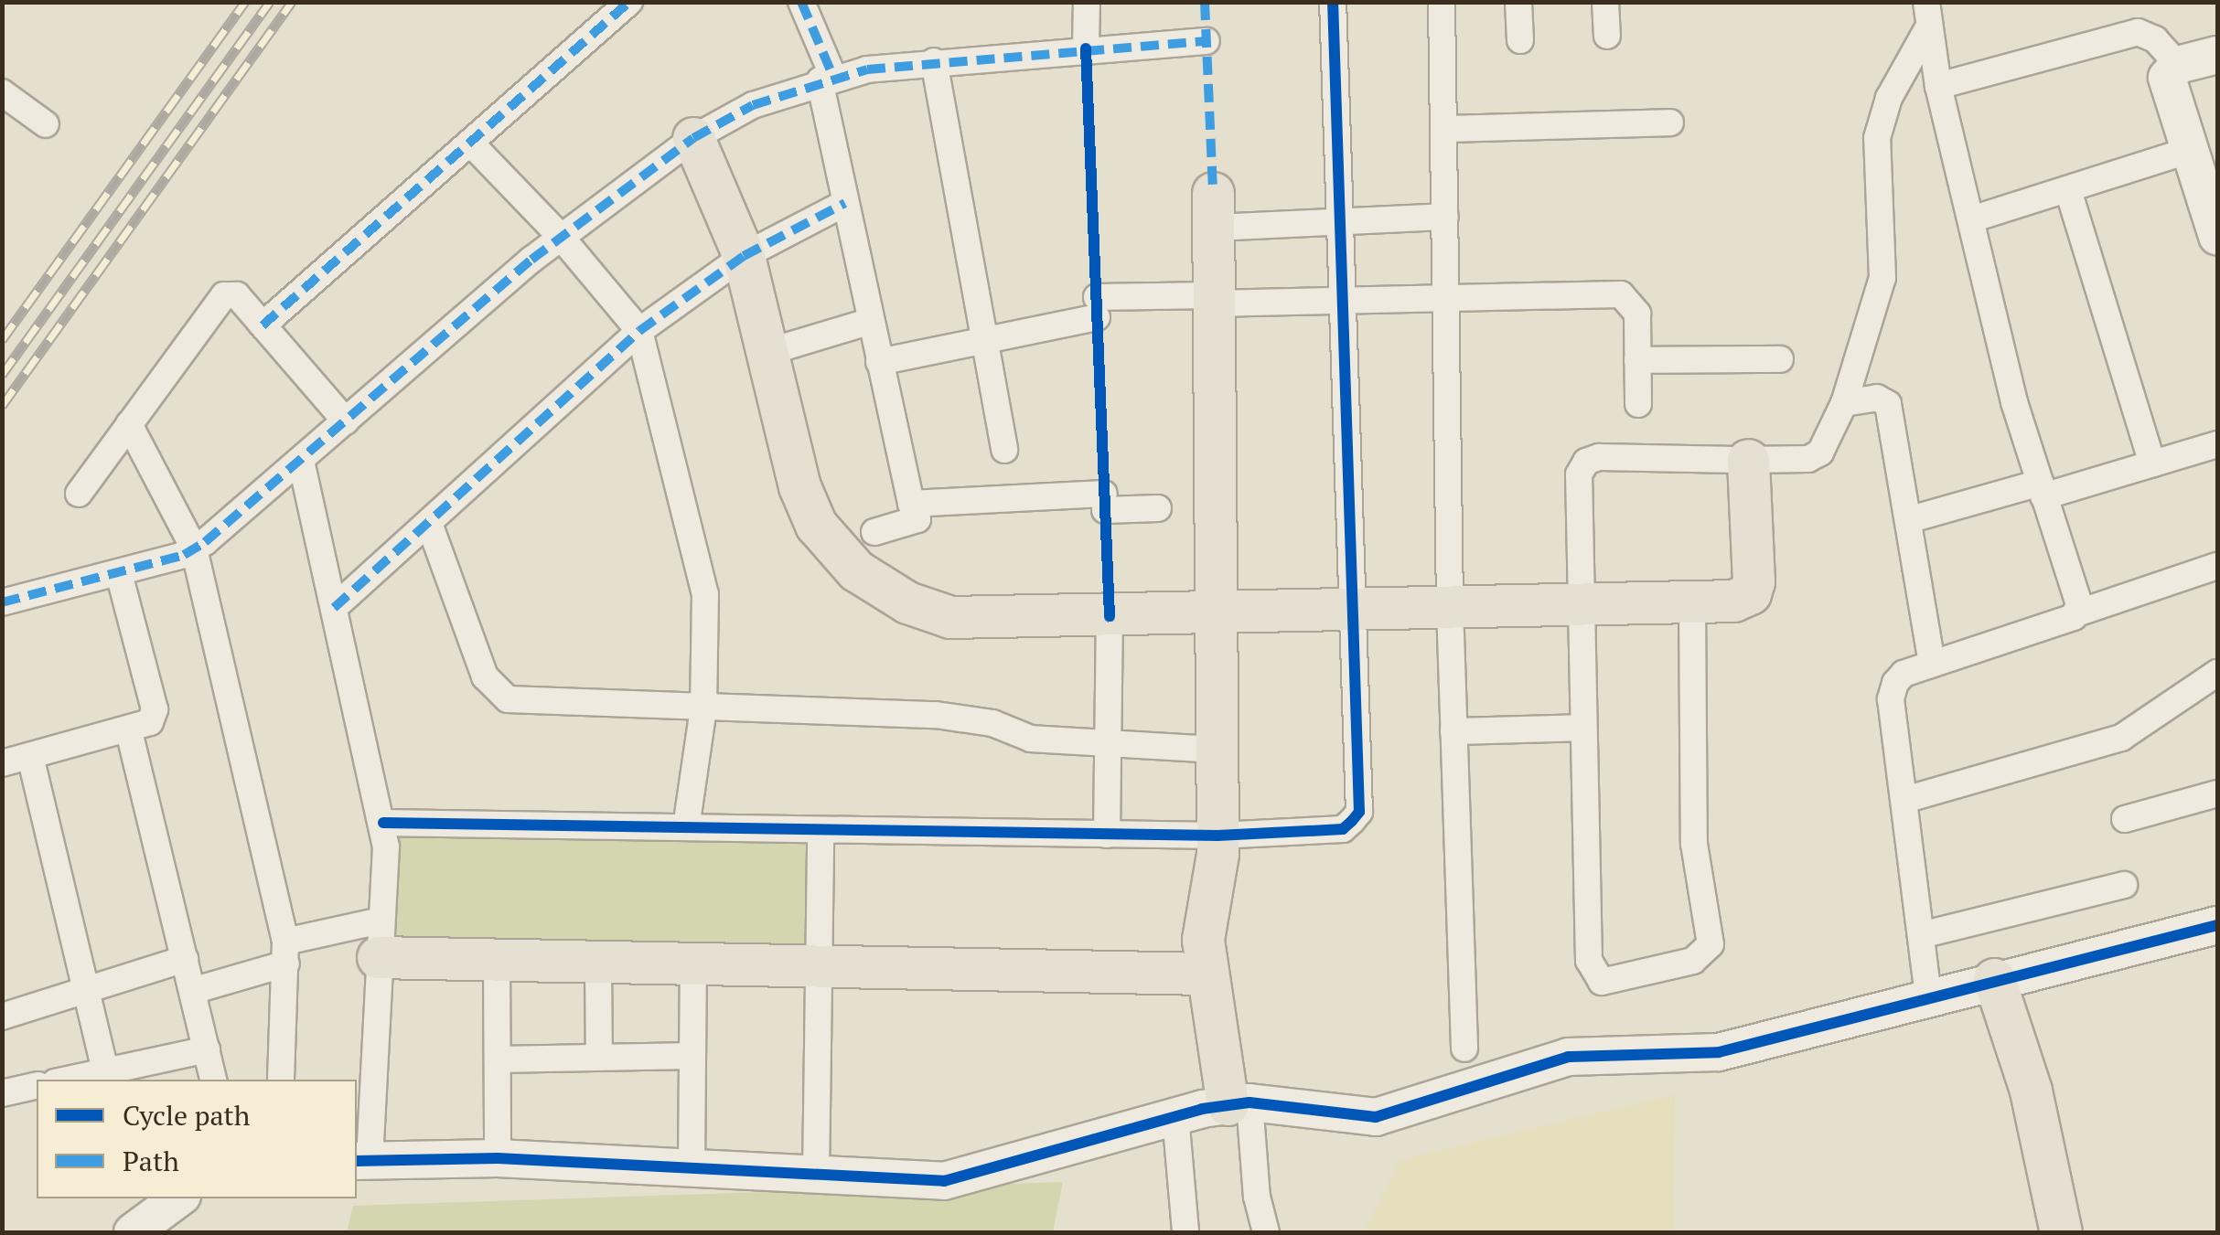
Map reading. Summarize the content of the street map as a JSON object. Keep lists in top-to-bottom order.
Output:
{
  "legend": ["Cycle path", "Path"]
}
